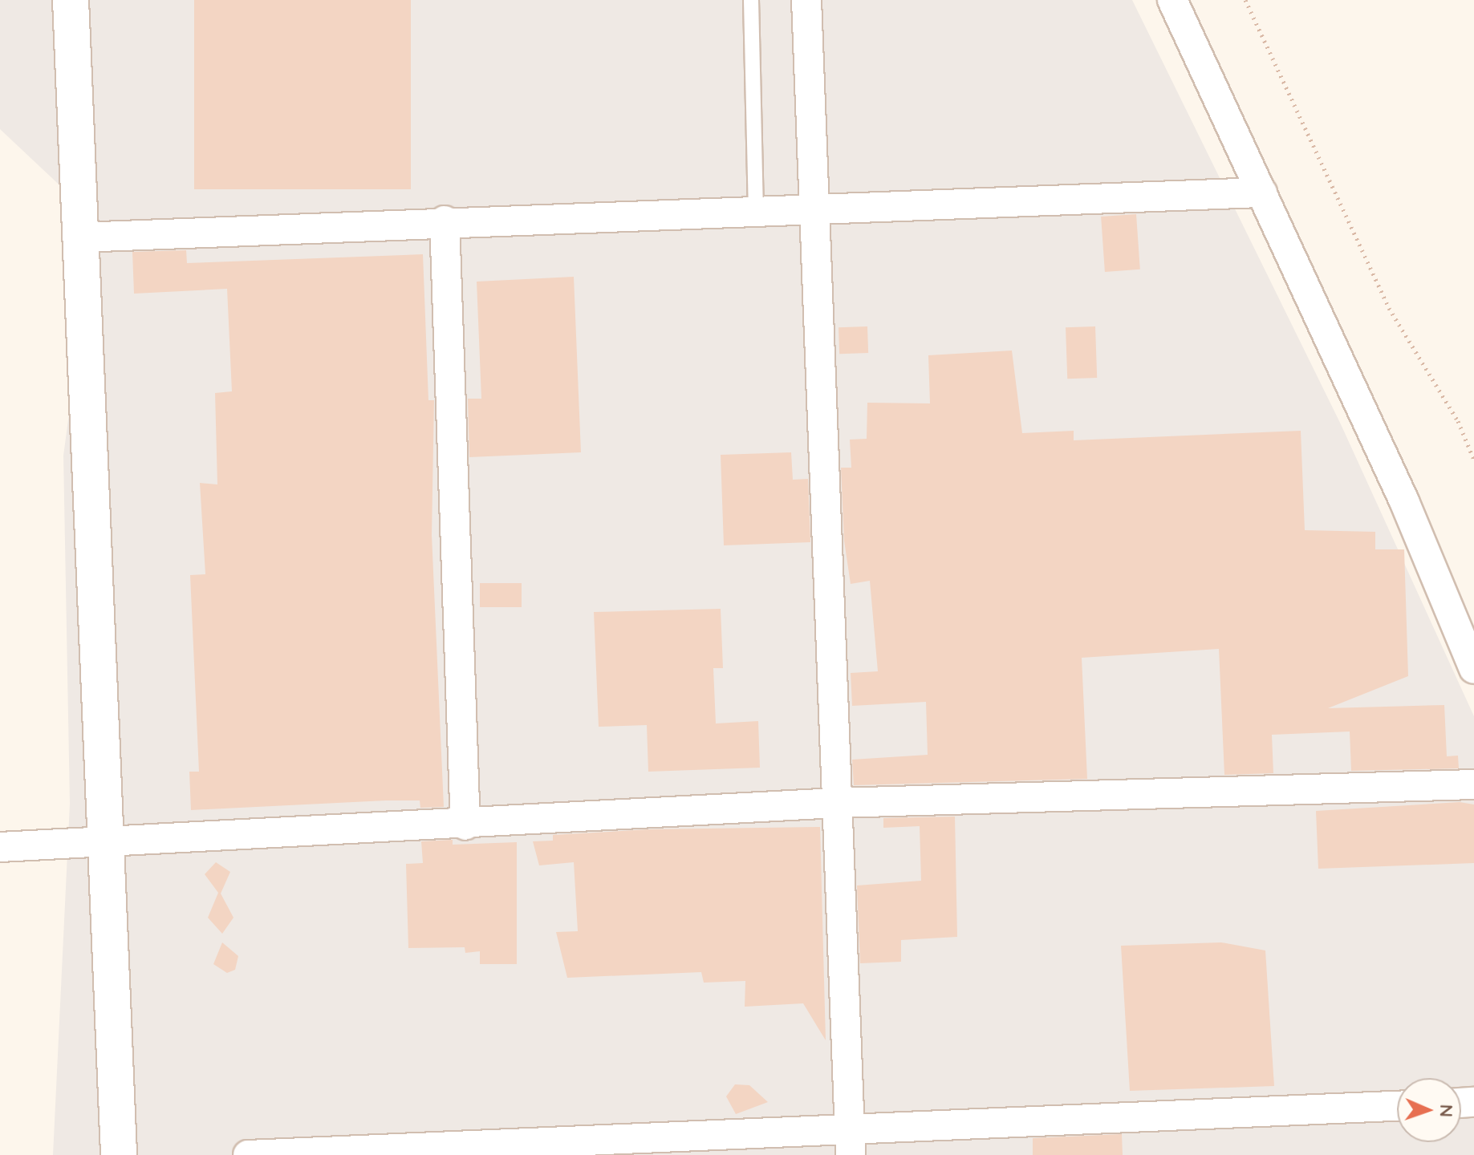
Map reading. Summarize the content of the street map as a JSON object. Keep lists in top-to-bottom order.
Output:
{
  "north": "right"
}
